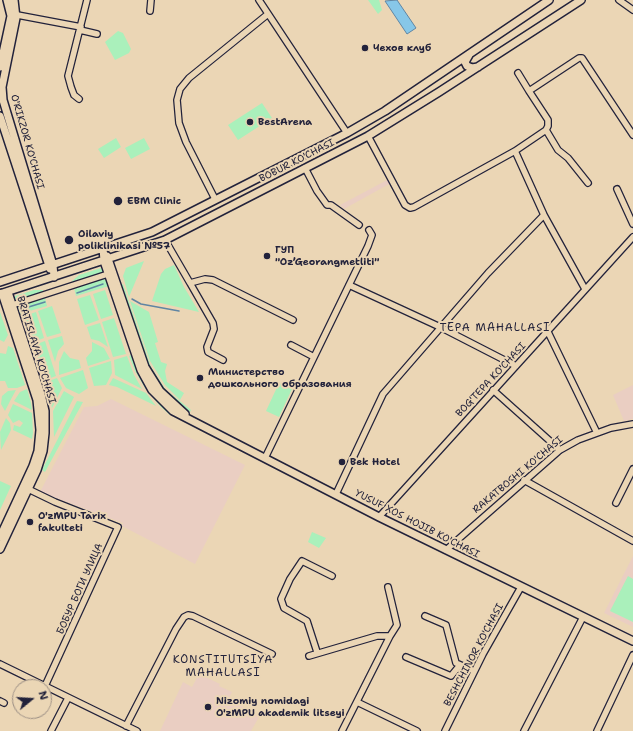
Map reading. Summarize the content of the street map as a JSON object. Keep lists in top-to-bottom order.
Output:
{
  "streets": {
    "main road": [
      "O'RIKZOR KO'CHASI",
      "BOBUR KO'CHASI",
      "BRATISLAVA KO'CHASI",
      "YUSUF XOS HOJIB KO'CHASI"
    ],
    "street": [
      "BOG'TEPA KO'CHASI",
      "RAKATBOSHI KO'CHASI",
      "БОБУР БОГИ УЛИЦА",
      "BESHCHINOR KO'CHASI"
    ]
  },
  "crossings": [
    ["O'RIKZOR KO'CHASI", "BOBUR KO'CHASI"],
    ["BOBUR KO'CHASI", "BRATISLAVA KO'CHASI"],
    ["BOBUR KO'CHASI", "YUSUF XOS HOJIB KO'CHASI"],
    ["BRATISLAVA KO'CHASI", "БОБУР БОГИ УЛИЦА"],
    ["BOG'TEPA KO'CHASI", "YUSUF XOS HOJIB KO'CHASI"],
    ["RAKATBOSHI KO'CHASI", "YUSUF XOS HOJIB KO'CHASI"],
    ["YUSUF XOS HOJIB KO'CHASI", "BESHCHINOR KO'CHASI"]
  ],
  "districts": ["TEPA MAHALLASI", "KONSTITUTSIYA MAHALLASI"],
  "places": [
    "Чехов клуб",
    "BestArena",
    "EBM Clinic",
    "Oilaviy poliklinikasi №57",
    "ГУП \"Oz’Georangmetliti\"",
    "Министерство дошкольного образования",
    "Bek Hotel",
    "O'zMPU Tarix fakulteti",
    "Nizomiy nomidagi O'zMPU akademik litseyi"
  ],
  "north": "right"
}
